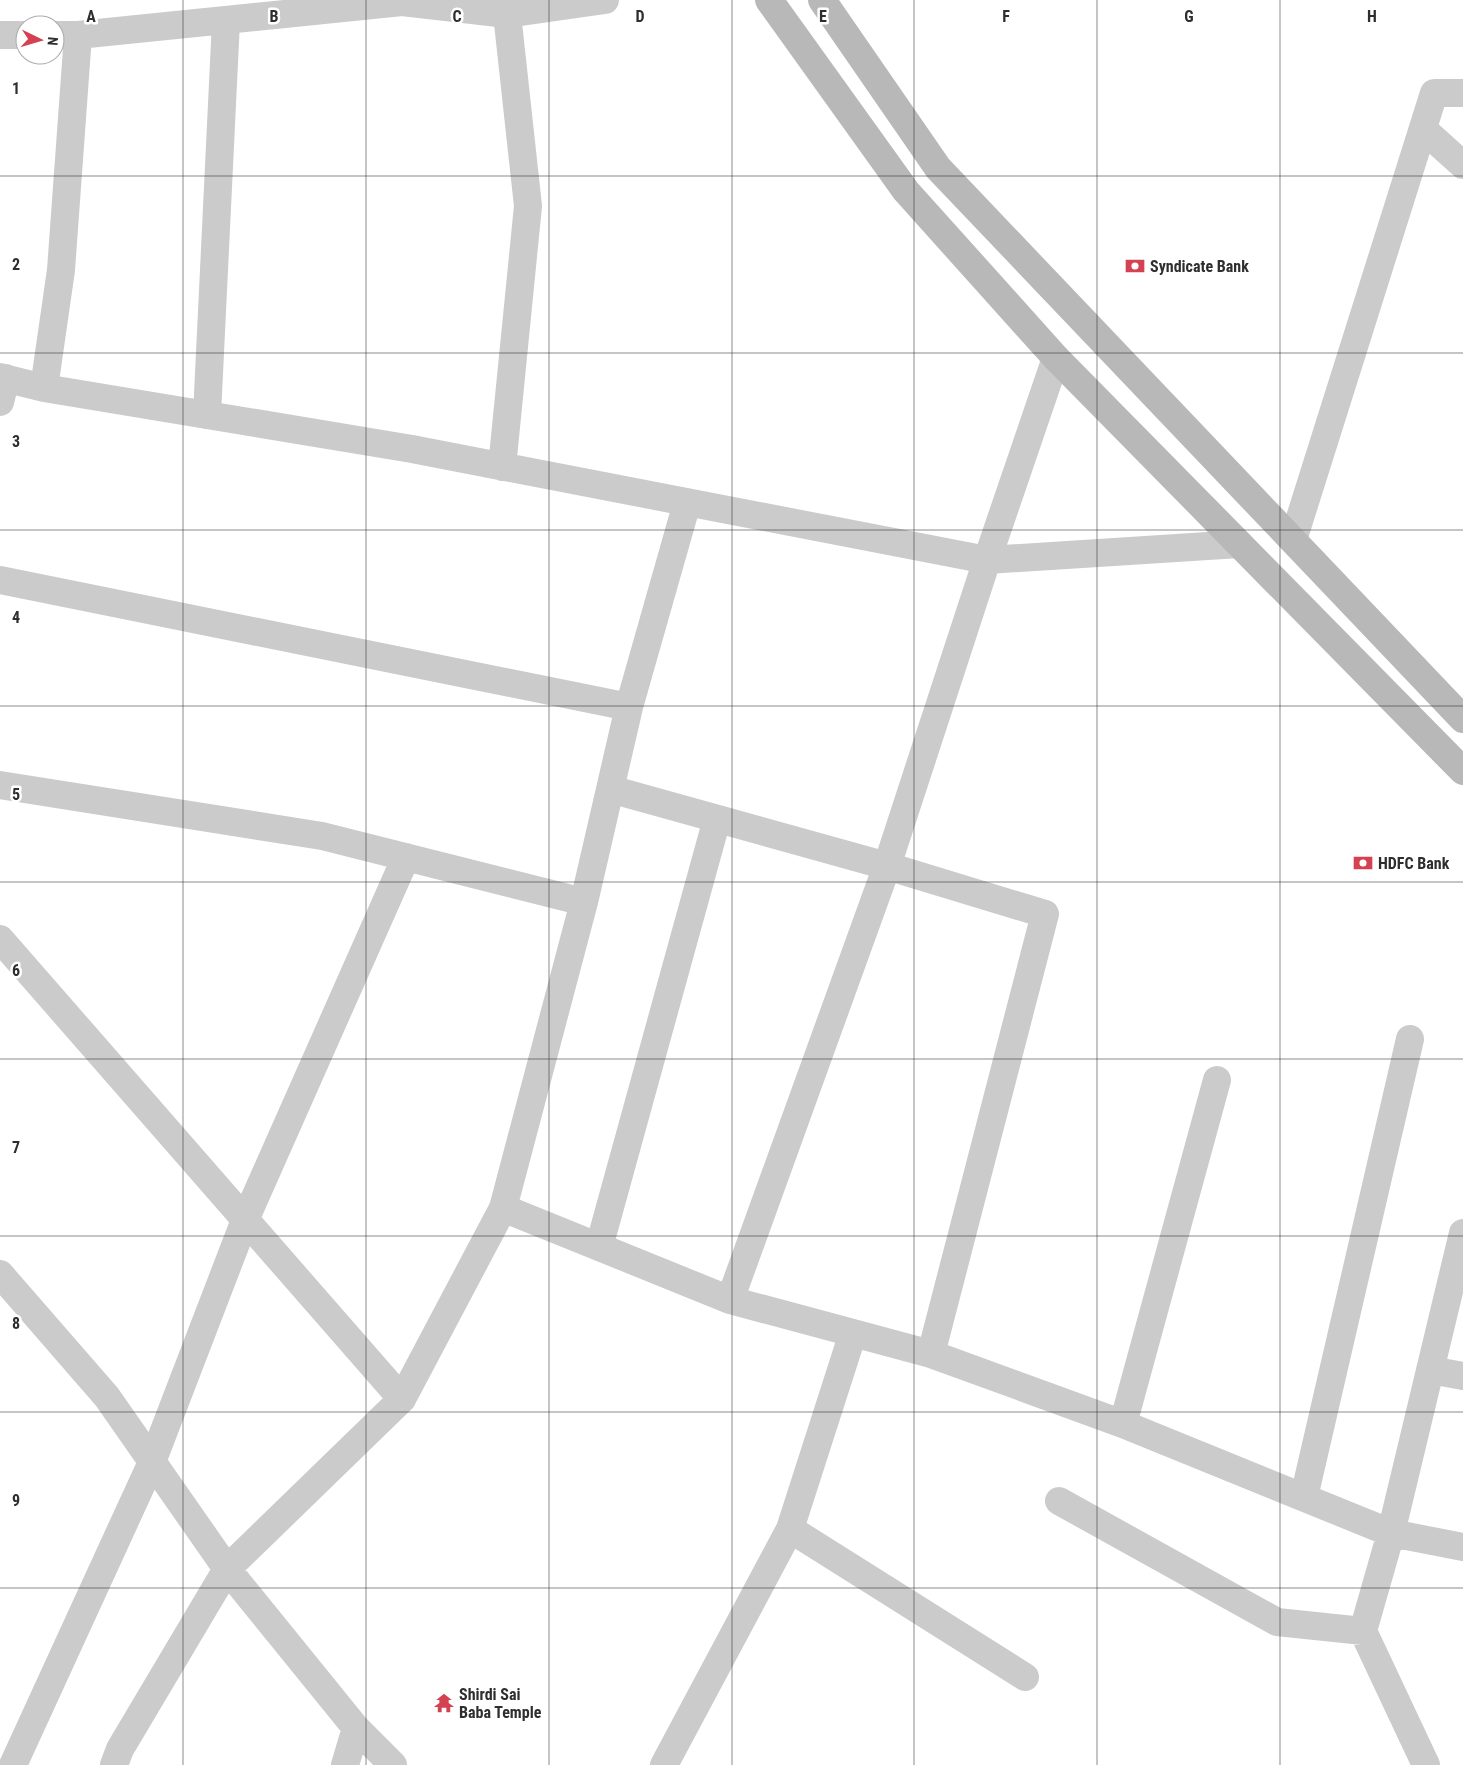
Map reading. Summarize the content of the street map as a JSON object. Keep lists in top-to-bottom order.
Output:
{
  "places": {
    "bank": ["Syndicate Bank", "HDFC Bank"],
    "temple": ["Shirdi Sai Baba Temple"]
  },
  "north": "right",
  "grid": {
    "columns": [
      "A",
      "B",
      "C",
      "D",
      "E",
      "F",
      "G",
      "H"
    ],
    "rows": [
      "1",
      "2",
      "3",
      "4",
      "5",
      "6",
      "7",
      "8",
      "9"
    ]
  }
}
